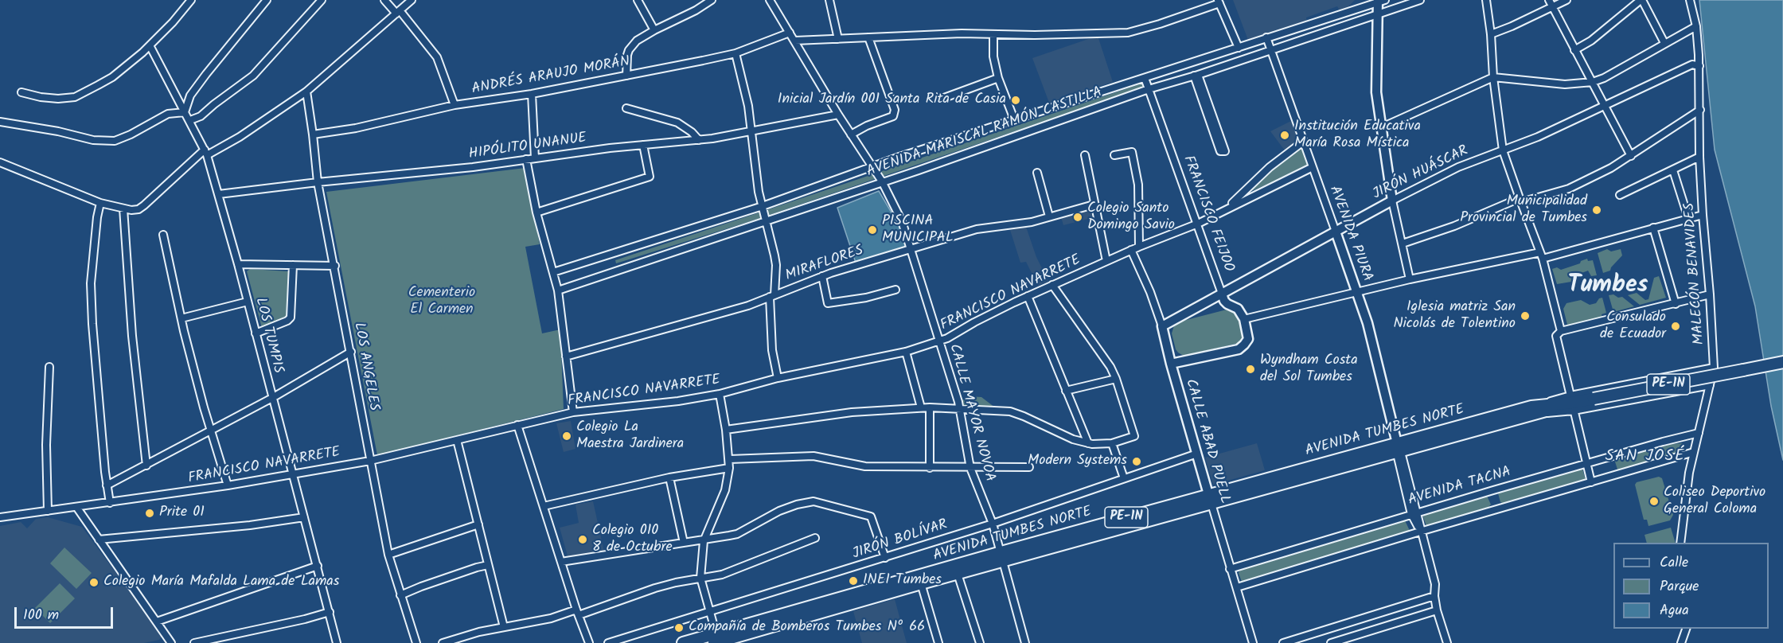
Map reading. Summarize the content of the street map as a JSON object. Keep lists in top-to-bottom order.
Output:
{
  "streets": {
    "highway": ["PE-1N", "AVENIDA TUMBES NORTE"],
    "main road": [
      "JIRÓN HUÁSCAR",
      "FRANCISCO FEIJOO",
      "AVENIDA PIURA",
      "CALLE ABAD PUELL"
    ],
    "street": [
      "ANDRÉS ARAUJO MORÁN",
      "AVENIDA MARISCAL RAMÓN CASTILLA",
      "HIPÓLITO UNANUE",
      "MIRAFLORES",
      "MALECÓN BENAVIDES",
      "FRANCISCO NAVARRETE",
      "LOS TUMPIS",
      "LOS ANGELES",
      "CALLE MAYOR NOVOA",
      "AVENIDA TACNA",
      "JIRÓN BOLÍVAR"
    ]
  },
  "crossings": [
    ["ANDRÉS ARAUJO MORÁN", "LOS ANGELES"],
    ["ANDRÉS ARAUJO MORÁN", "CALLE MAYOR NOVOA"],
    ["AVENIDA MARISCAL RAMÓN CASTILLA", "FRANCISCO FEIJOO"],
    ["AVENIDA MARISCAL RAMÓN CASTILLA", "AVENIDA PIURA"],
    ["AVENIDA MARISCAL RAMÓN CASTILLA", "CALLE MAYOR NOVOA"],
    ["HIPÓLITO UNANUE", "LOS TUMPIS"],
    ["HIPÓLITO UNANUE", "LOS ANGELES"],
    ["HIPÓLITO UNANUE", "CALLE MAYOR NOVOA"],
    ["JIRÓN HUÁSCAR", "FRANCISCO FEIJOO"],
    ["JIRÓN HUÁSCAR", "AVENIDA PIURA"],
    ["JIRÓN HUÁSCAR", "MALECÓN BENAVIDES"],
    ["JIRÓN HUÁSCAR", "CALLE ABAD PUELL"],
    ["FRANCISCO FEIJOO", "FRANCISCO NAVARRETE"],
    ["AVENIDA PIURA", "FRANCISCO NAVARRETE"],
    ["AVENIDA PIURA", "AVENIDA TUMBES NORTE"],
    ["AVENIDA PIURA", "AVENIDA TACNA"],
    ["MIRAFLORES", "CALLE MAYOR NOVOA"],
    ["MALECÓN BENAVIDES", "AVENIDA TACNA"],
    ["FRANCISCO NAVARRETE", "LOS TUMPIS"],
    ["FRANCISCO NAVARRETE", "LOS ANGELES"],
    ["FRANCISCO NAVARRETE", "CALLE MAYOR NOVOA"],
    ["FRANCISCO NAVARRETE", "CALLE ABAD PUELL"],
    ["CALLE MAYOR NOVOA", "AVENIDA TUMBES NORTE"],
    ["CALLE MAYOR NOVOA", "JIRÓN BOLÍVAR"],
    ["AVENIDA TUMBES NORTE", "CALLE ABAD PUELL"],
    ["CALLE ABAD PUELL", "AVENIDA TACNA"],
    ["CALLE ABAD PUELL", "JIRÓN BOLÍVAR"]
  ],
  "districts": ["Tumbes", "SAN JOSÉ"],
  "parks": ["Cementerio El Carmen"],
  "places": [
    "Inicial Jardín 001 Santa Rita de Casia",
    "Institución Educativa María Rosa Mística",
    "Municipalidad Provincial de Tumbes",
    "Colegio Santo Domingo Savio",
    "PISCINA MUNICIPAL",
    "Iglesia matriz San Nicolás de Tolentino",
    "Consulado de Ecuador",
    "Wyndham Costa del Sol Tumbes",
    "Colegio La Maestra Jardinera",
    "Modern Systems",
    "Coliseo Deportivo General Coloma",
    "Prite 01",
    "Colegio 010 8 de Octubre",
    "INEI Tumbes",
    "Colegio María Mafalda Lama de Lamas",
    "Compañía de Bomberos Tumbes Nº 66"
  ],
  "legend": ["Calle", "Parque", "Agua"],
  "scale_bar": "100 m"
}
